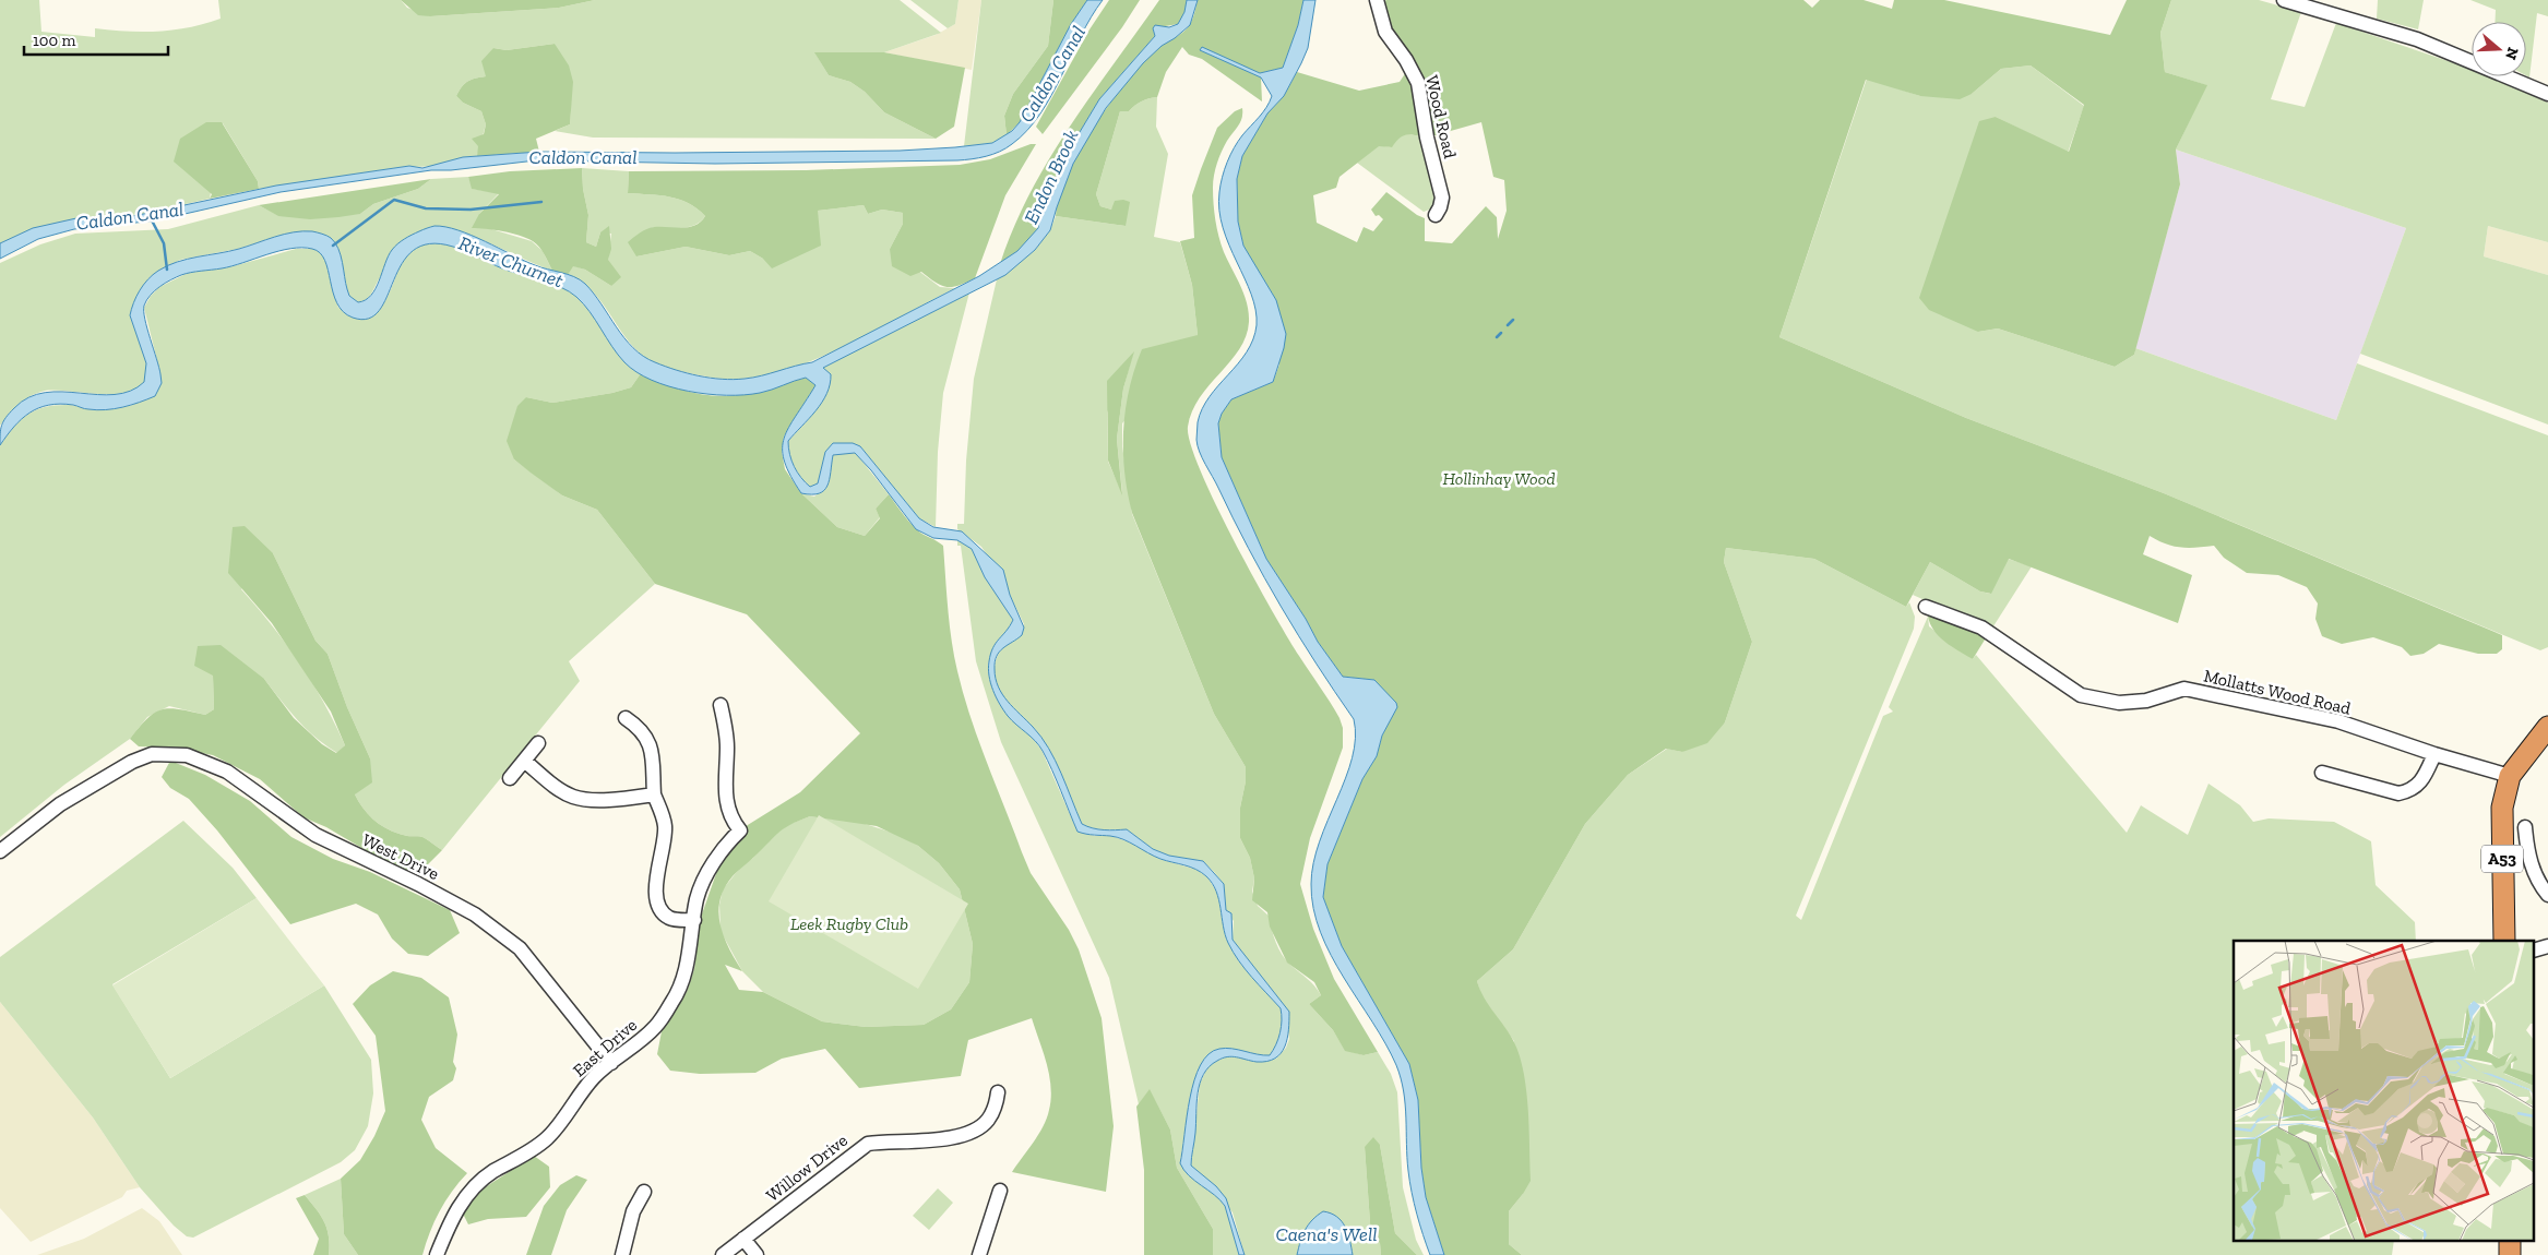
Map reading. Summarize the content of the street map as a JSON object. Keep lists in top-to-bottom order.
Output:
{
  "streets": {
    "highway": ["A53"],
    "street": [
      "Wood Road",
      "Mollatts Wood Road",
      "West Drive",
      "East Drive",
      "Willow Drive"
    ]
  },
  "crossings": [
    ["Mollatts Wood Road", "A53"],
    ["West Drive", "East Drive"]
  ],
  "water": [
    "Caldon Canal",
    "Endon Brook",
    "River Churnet",
    "Caena's Well"
  ],
  "parks": ["Hollinhay Wood", "Leek Rugby Club"],
  "scale_bar": "100 m",
  "north": "right"
}
